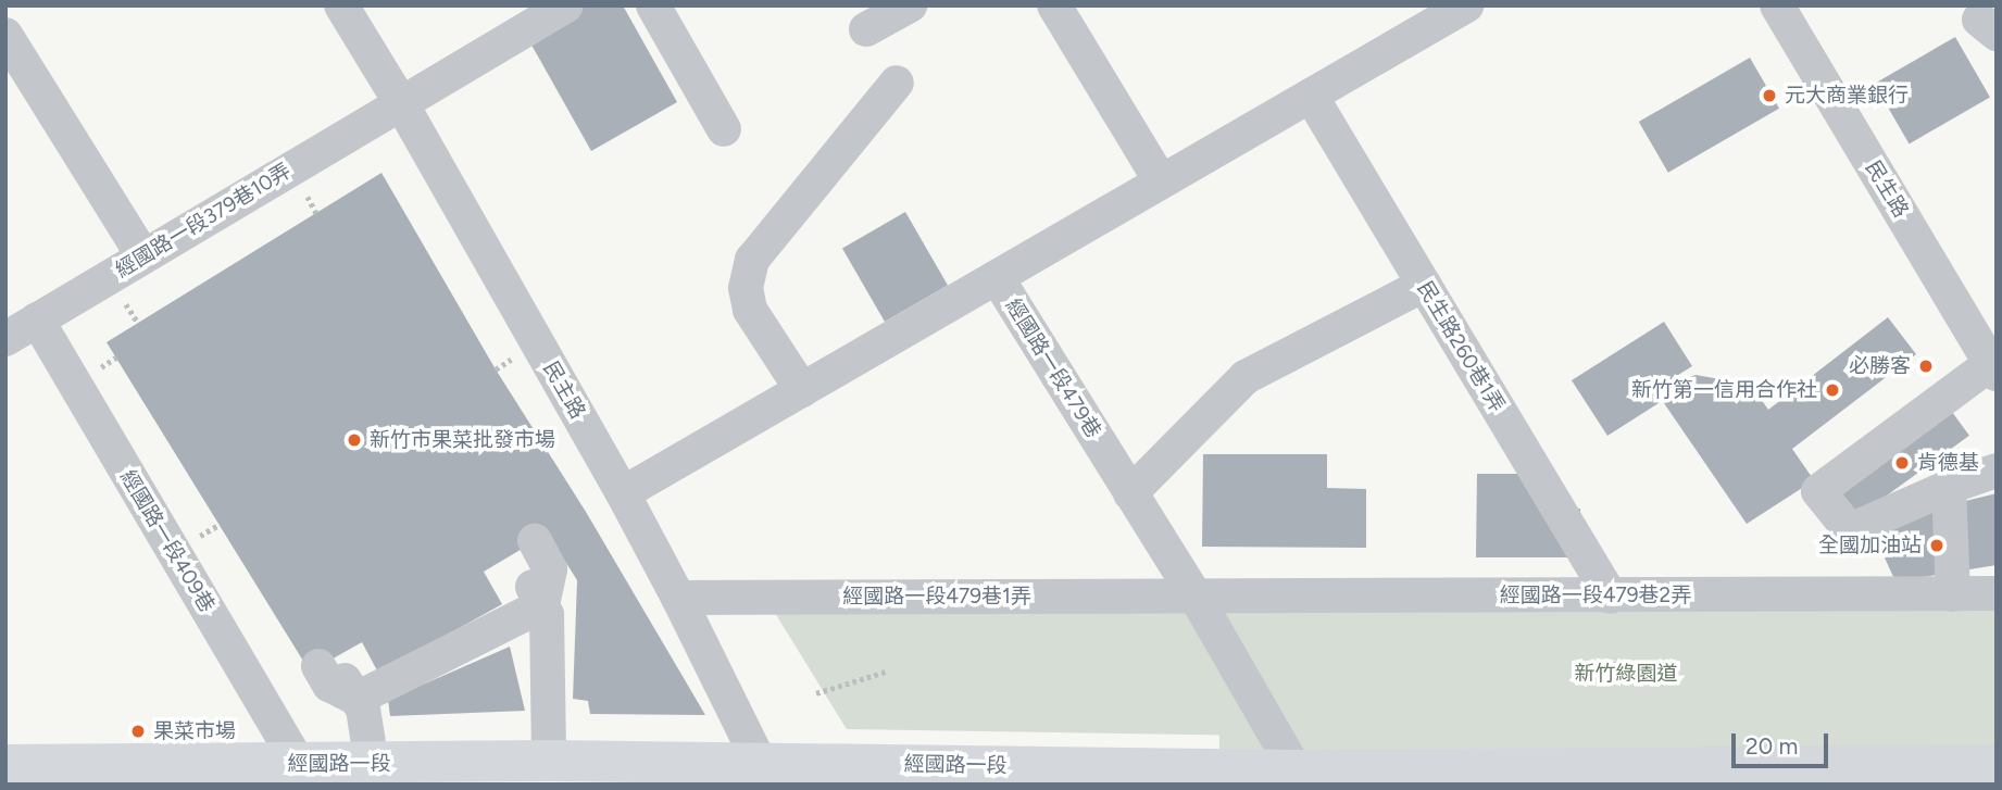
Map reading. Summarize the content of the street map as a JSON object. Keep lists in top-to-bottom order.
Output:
{
  "streets": {
    "main road": ["經國路一段"],
    "street": [
      "民生路",
      "經國路一段379巷10弄",
      "民生路260巷1弄",
      "經國路一段479巷",
      "民主路",
      "經國路一段409巷",
      "經國路一段479巷2弄",
      "經國路一段479巷1弄"
    ]
  },
  "crossings": [
    ["經國路一段379巷10弄", "民主路"],
    ["經國路一段379巷10弄", "經國路一段409巷"],
    ["民生路260巷1弄", "經國路一段479巷"],
    ["民生路260巷1弄", "經國路一段479巷2弄"],
    ["經國路一段479巷", "經國路一段479巷2弄"],
    ["經國路一段479巷", "經國路一段479巷1弄"],
    ["經國路一段479巷", "經國路一段"],
    ["民主路", "經國路一段479巷1弄"],
    ["民主路", "經國路一段"],
    ["經國路一段409巷", "經國路一段"],
    ["經國路一段479巷2弄", "經國路一段479巷1弄"]
  ],
  "parks": ["新竹綠園道"],
  "places": [
    "元大商業銀行",
    "必勝客",
    "新竹第一信用合作社",
    "新竹市果菜批發市場",
    "肯德基",
    "全國加油站",
    "果菜市場"
  ],
  "scale_bar": "20 m"
}
